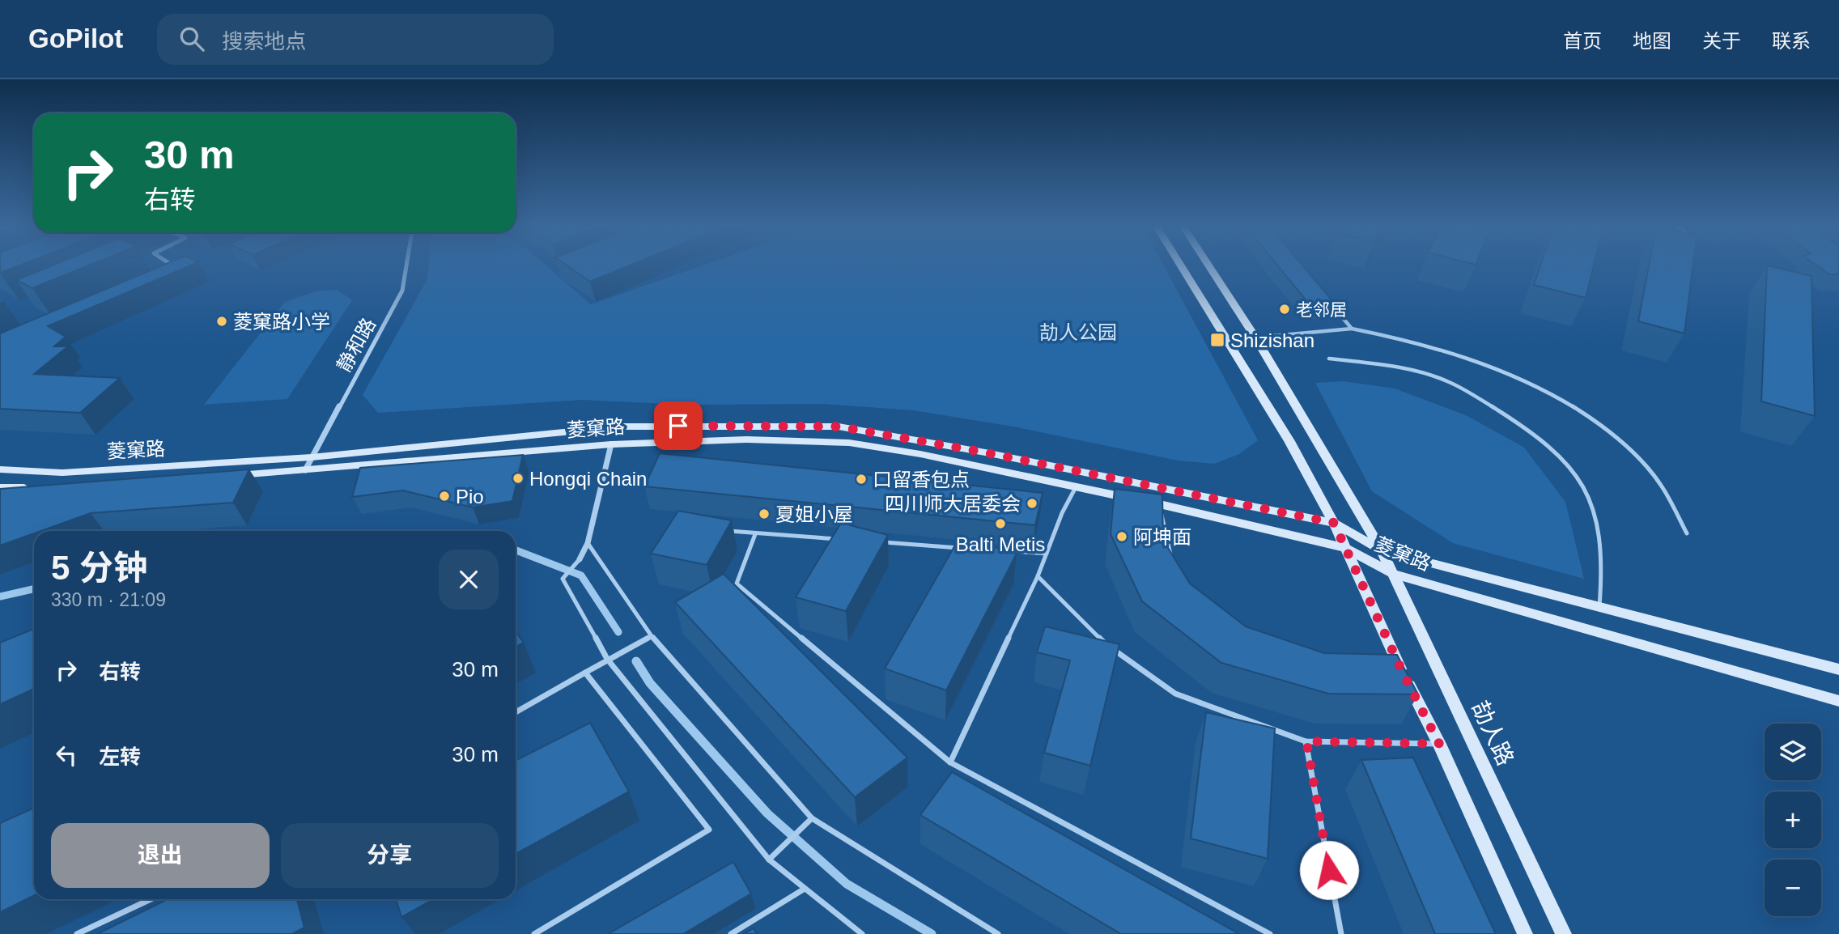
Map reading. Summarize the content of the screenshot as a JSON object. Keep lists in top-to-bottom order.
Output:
{
  "streets": {
    "street": ["静和路", "菱窠路", "劼人路"]
  },
  "crossings": [
    ["静和路", "菱窠路"],
    ["菱窠路", "劼人路"]
  ],
  "parks": ["劼人公园"],
  "places": {
    "other": [
      "老邻居",
      "菱窠路小学",
      "Hongqi Chain",
      "口留香包点",
      "Pio",
      "四川师大居委会",
      "夏姐小屋",
      "Balti Metis",
      "阿坤面"
    ],
    "transit": ["Shizishan"]
  },
  "page": {
    "header": "GoPilot",
    "search": "搜索地点",
    "nav": [
      "首页",
      "地图",
      "关于",
      "联系"
    ],
    "turn": ["30 m", "右转"],
    "heading": ["5 分钟", "330 m · 21:09"],
    "list": [
      {
        "name": "右转",
        "value": "30 m"
      },
      {
        "name": "左转",
        "value": "30 m"
      }
    ],
    "map_buttons": ["+", "−"],
    "buttons": ["退出", "分享"]
  }
}
